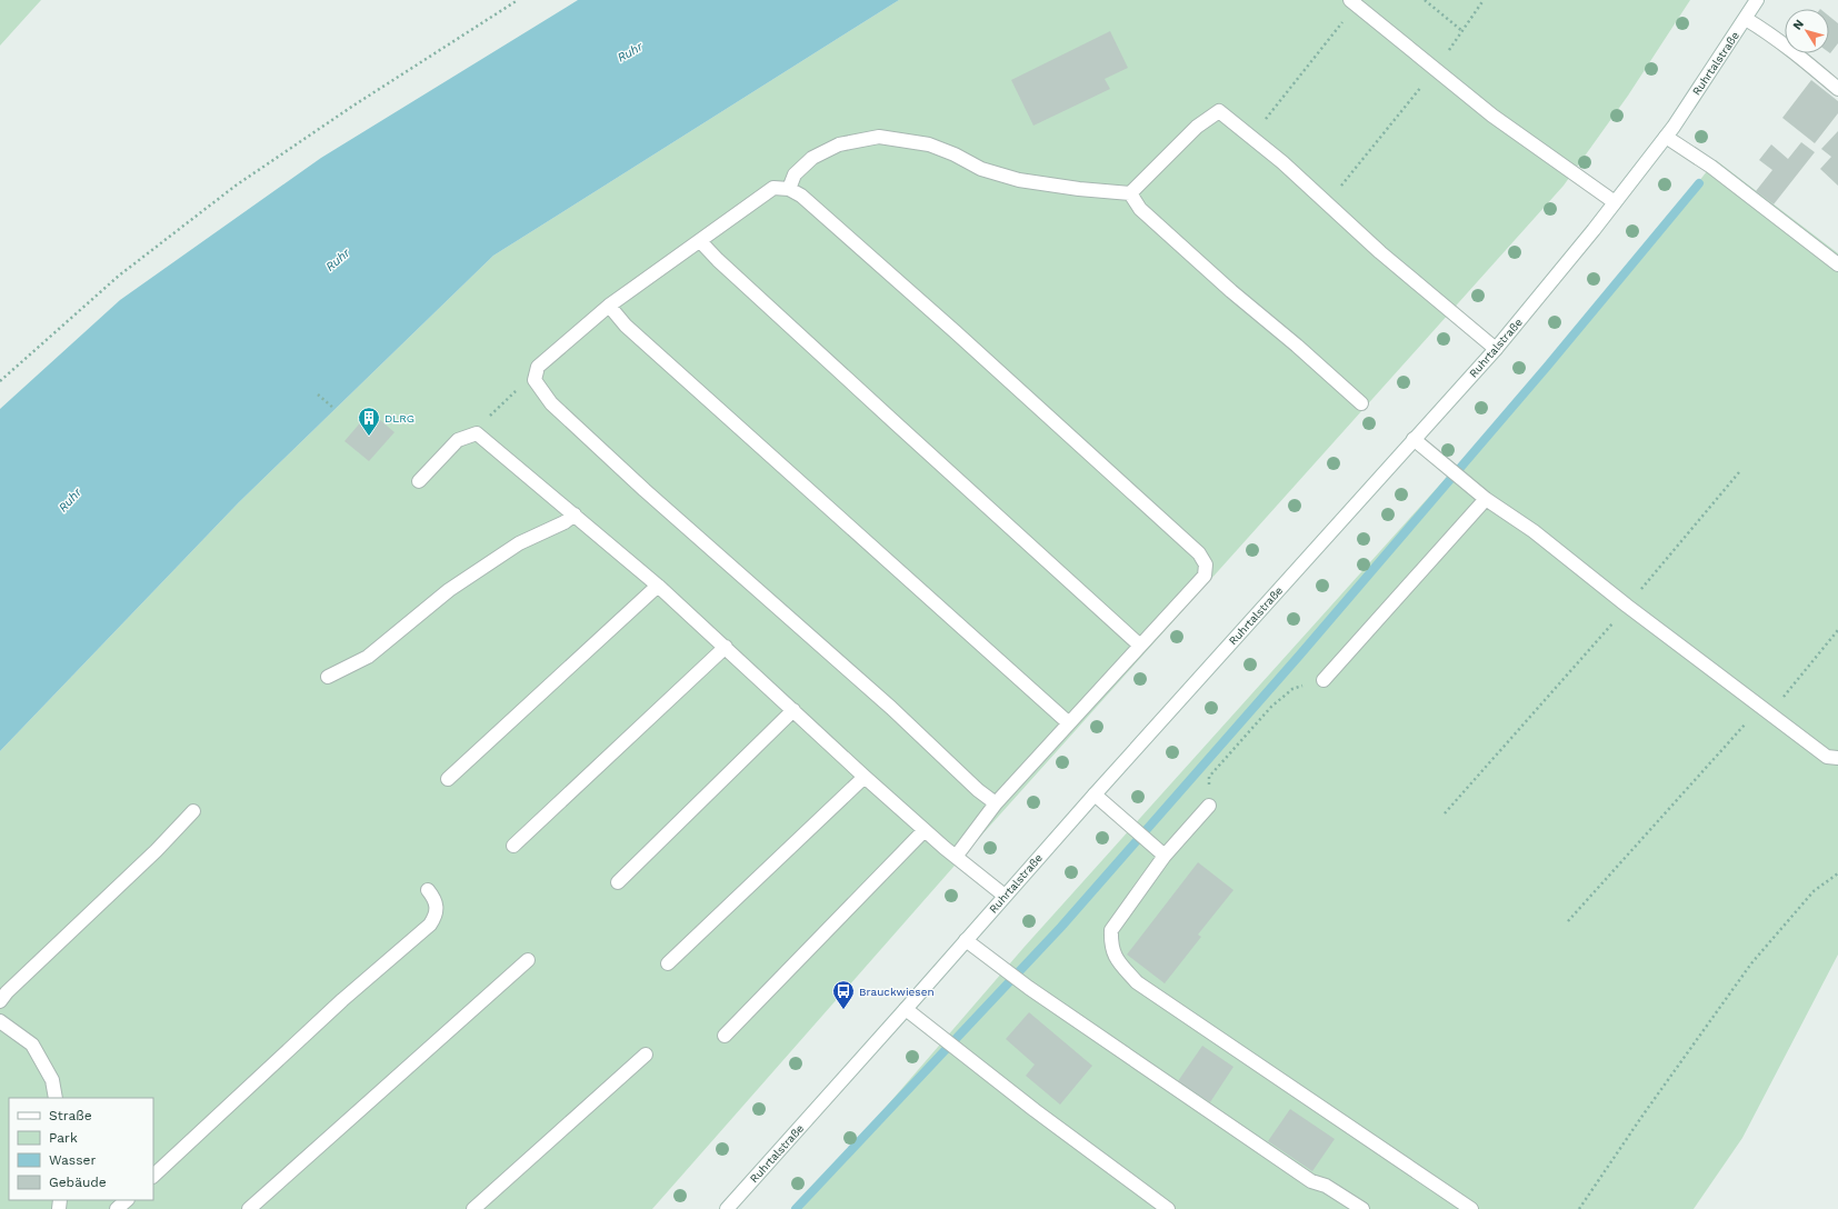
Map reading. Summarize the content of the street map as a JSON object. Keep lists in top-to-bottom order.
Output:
{
  "streets": {
    "main road": ["Ruhrtalstraße"]
  },
  "water": ["Ruhr"],
  "places": {
    "building": ["DLRG"],
    "bus stop": ["Brauckwiesen"]
  },
  "legend": [
    "Straße",
    "Park",
    "Wasser",
    "Gebäude"
  ],
  "north": "top left"
}
